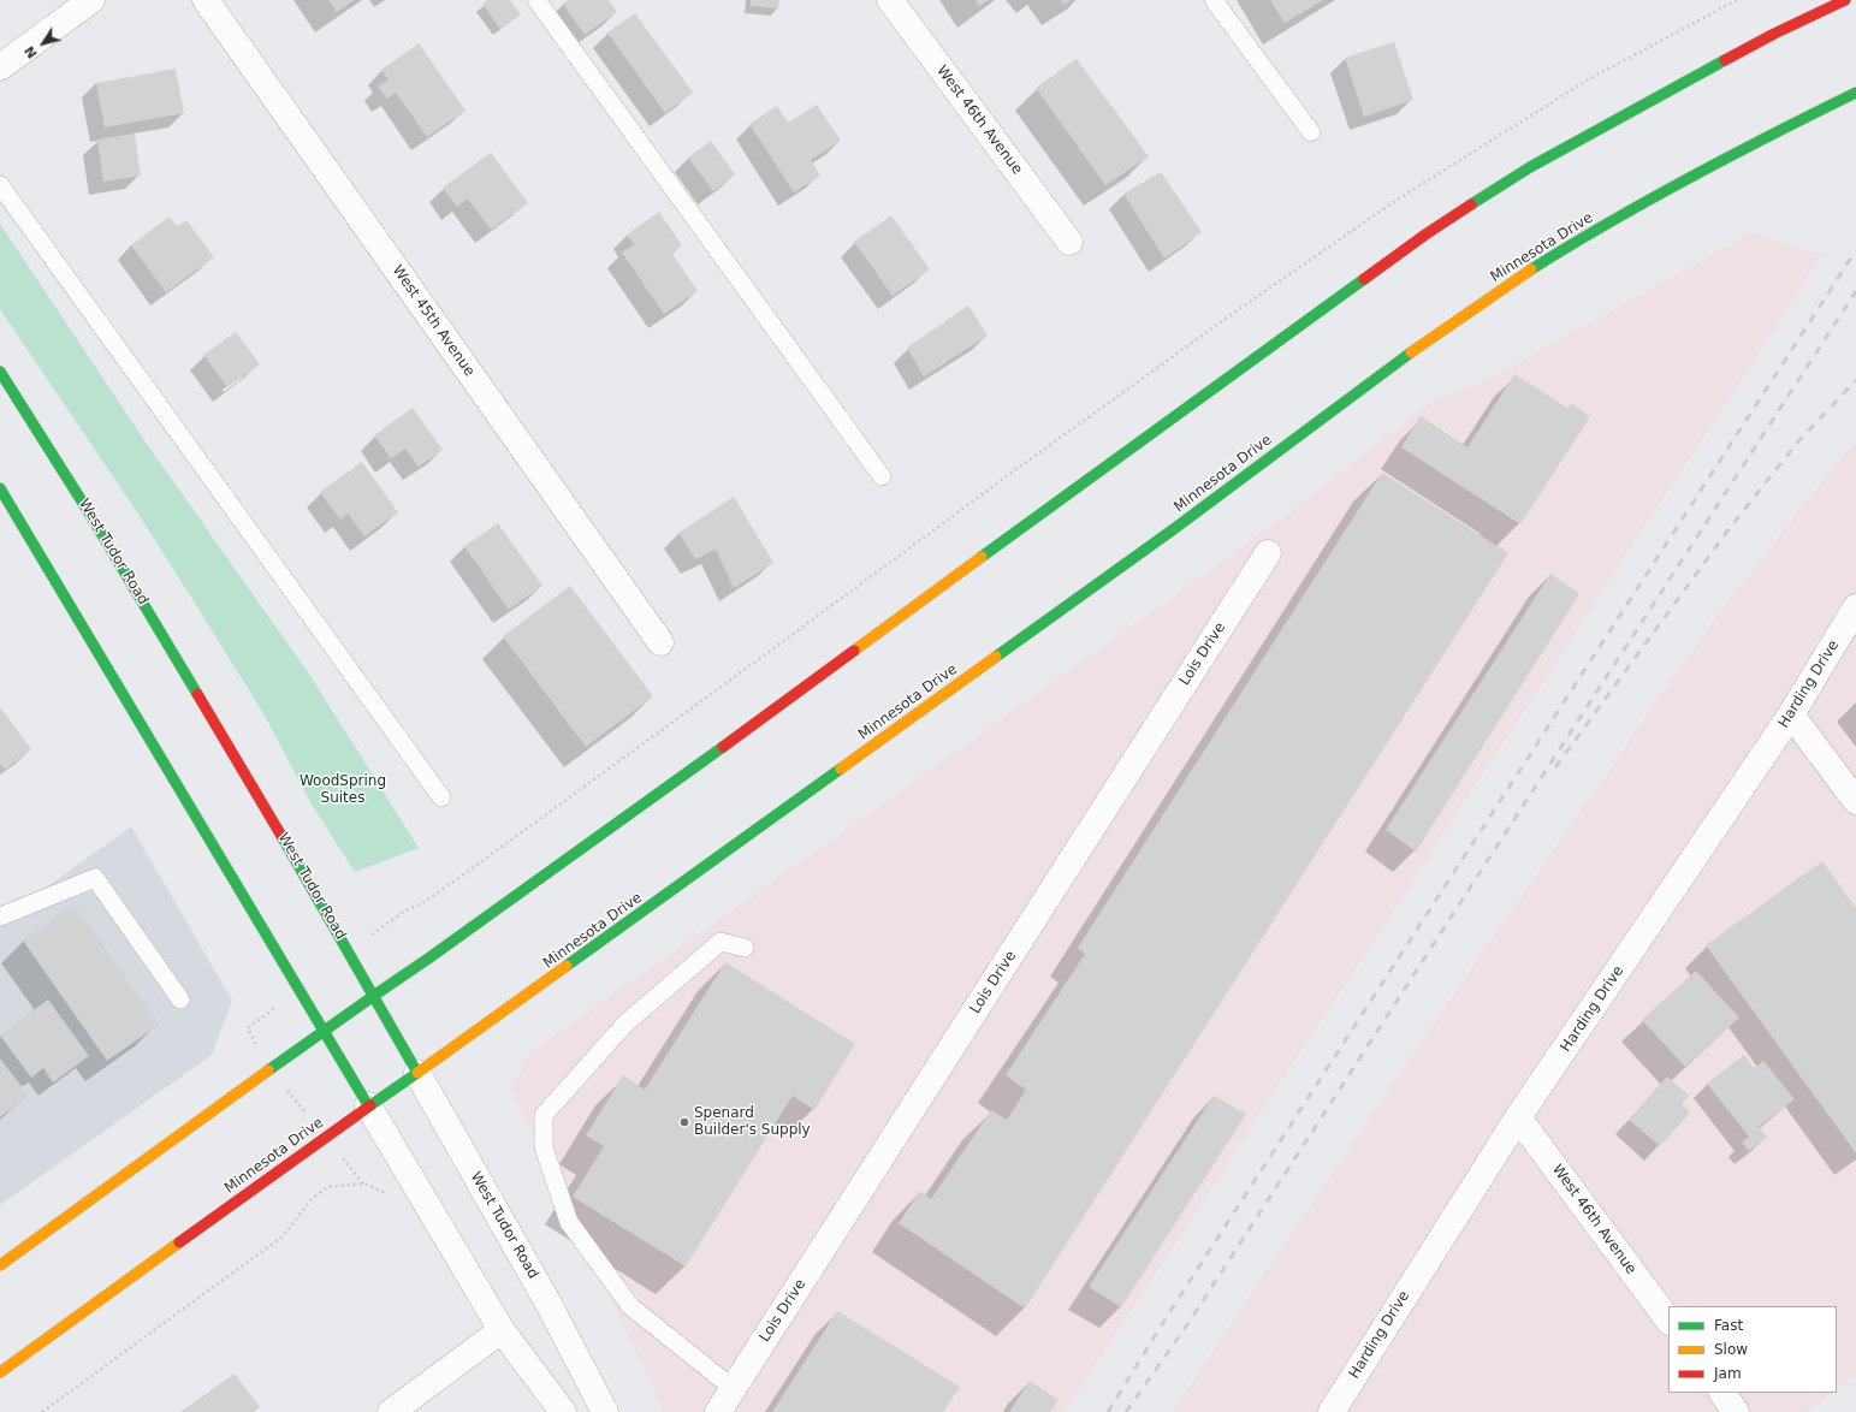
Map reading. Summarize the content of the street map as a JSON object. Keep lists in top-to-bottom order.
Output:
{
  "streets": {
    "main road": ["Minnesota Drive", "West Tudor Road"],
    "street": [
      "West 46th Avenue",
      "West 45th Avenue",
      "Lois Drive",
      "Harding Drive"
    ]
  },
  "crossings": [
    ["West 46th Avenue", "Harding Drive"],
    ["Minnesota Drive", "West Tudor Road"]
  ],
  "parks": ["WoodSpring Suites"],
  "places": ["Spenard Builder's Supply"],
  "legend": ["Fast", "Slow", "Jam"],
  "north": "bottom left"
}
